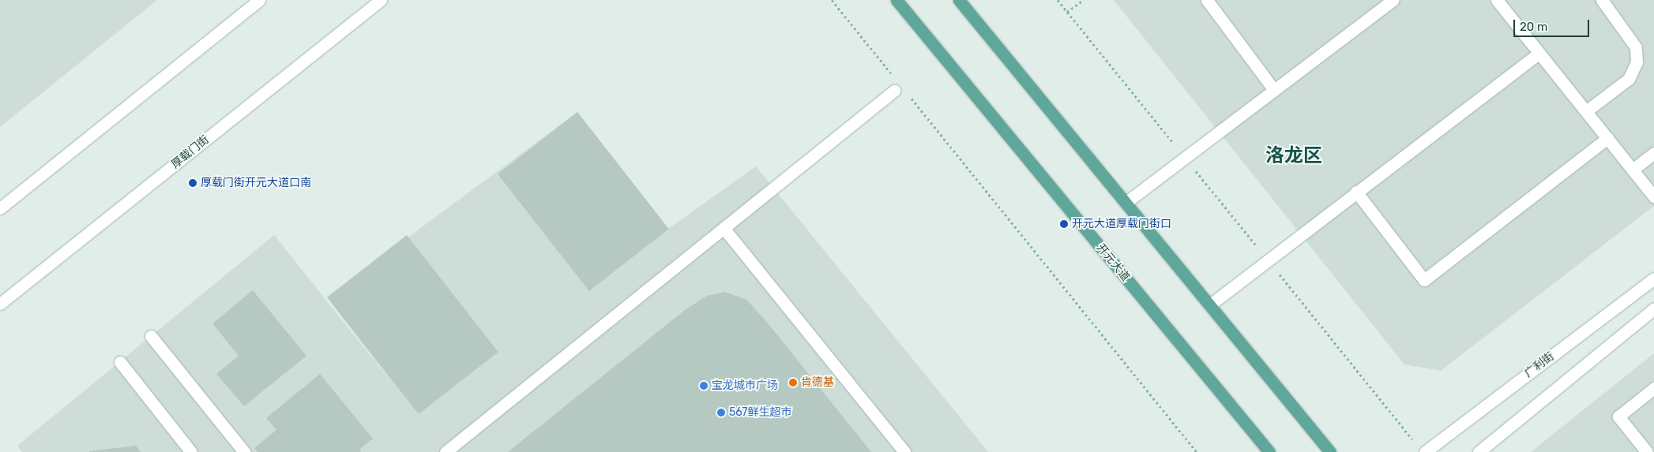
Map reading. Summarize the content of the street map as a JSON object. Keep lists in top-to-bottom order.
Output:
{
  "streets": {
    "main road": ["开元大道"],
    "street": ["厚载门街", "广利街"]
  },
  "districts": ["洛龙区"],
  "places": [
    "厚载门街开元大道口南",
    "开元大道厚载门街口",
    "肯德基",
    "宝龙城市广场",
    "567鲜生超市"
  ],
  "scale_bar": "20 m"
}
